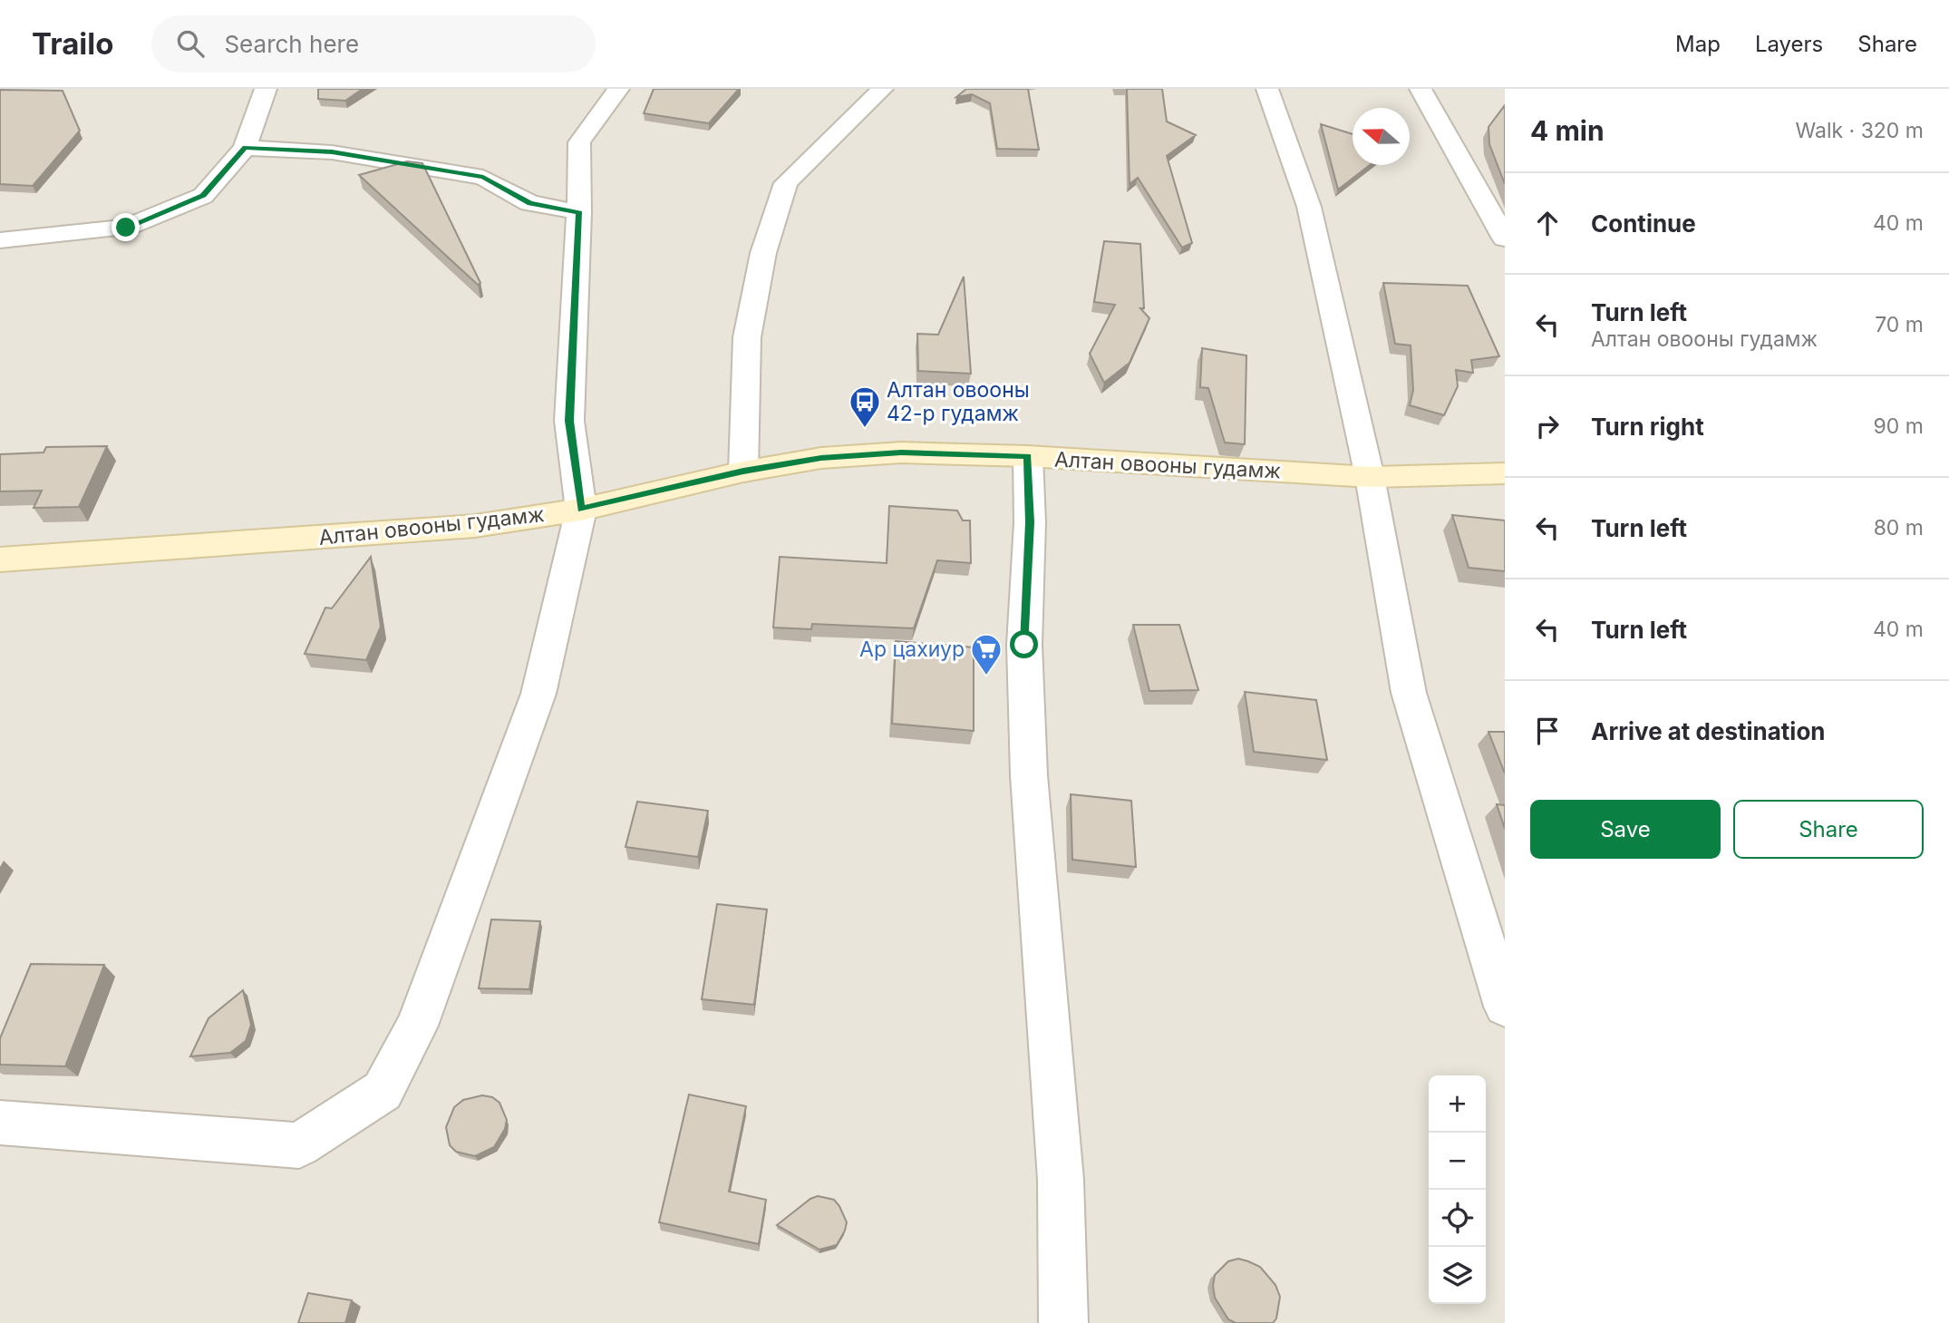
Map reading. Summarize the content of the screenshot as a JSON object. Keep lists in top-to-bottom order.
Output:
{
  "streets": {
    "main road": ["Алтан овооны гудамж"]
  },
  "places": {
    "bus stop": ["Алтан овооны 42-р гудамж"],
    "supermarket": ["Ар цахиур"]
  },
  "north": "left",
  "page": {
    "header": "Trailo",
    "search": "Search here",
    "nav": ["Map", "Layers", "Share"],
    "heading": ["4 min", "Walk · 320 m"],
    "list": [
      ["Continue", "40 m"],
      ["Turn left", "Алтан овооны гудамж", "70 m"],
      ["Turn right", "90 m"],
      ["Turn left", "80 m"],
      ["Turn left", "40 m"],
      "Arrive at destination"
    ],
    "buttons": ["Save", "Share"],
    "map_buttons": ["+", "−"]
  }
}
